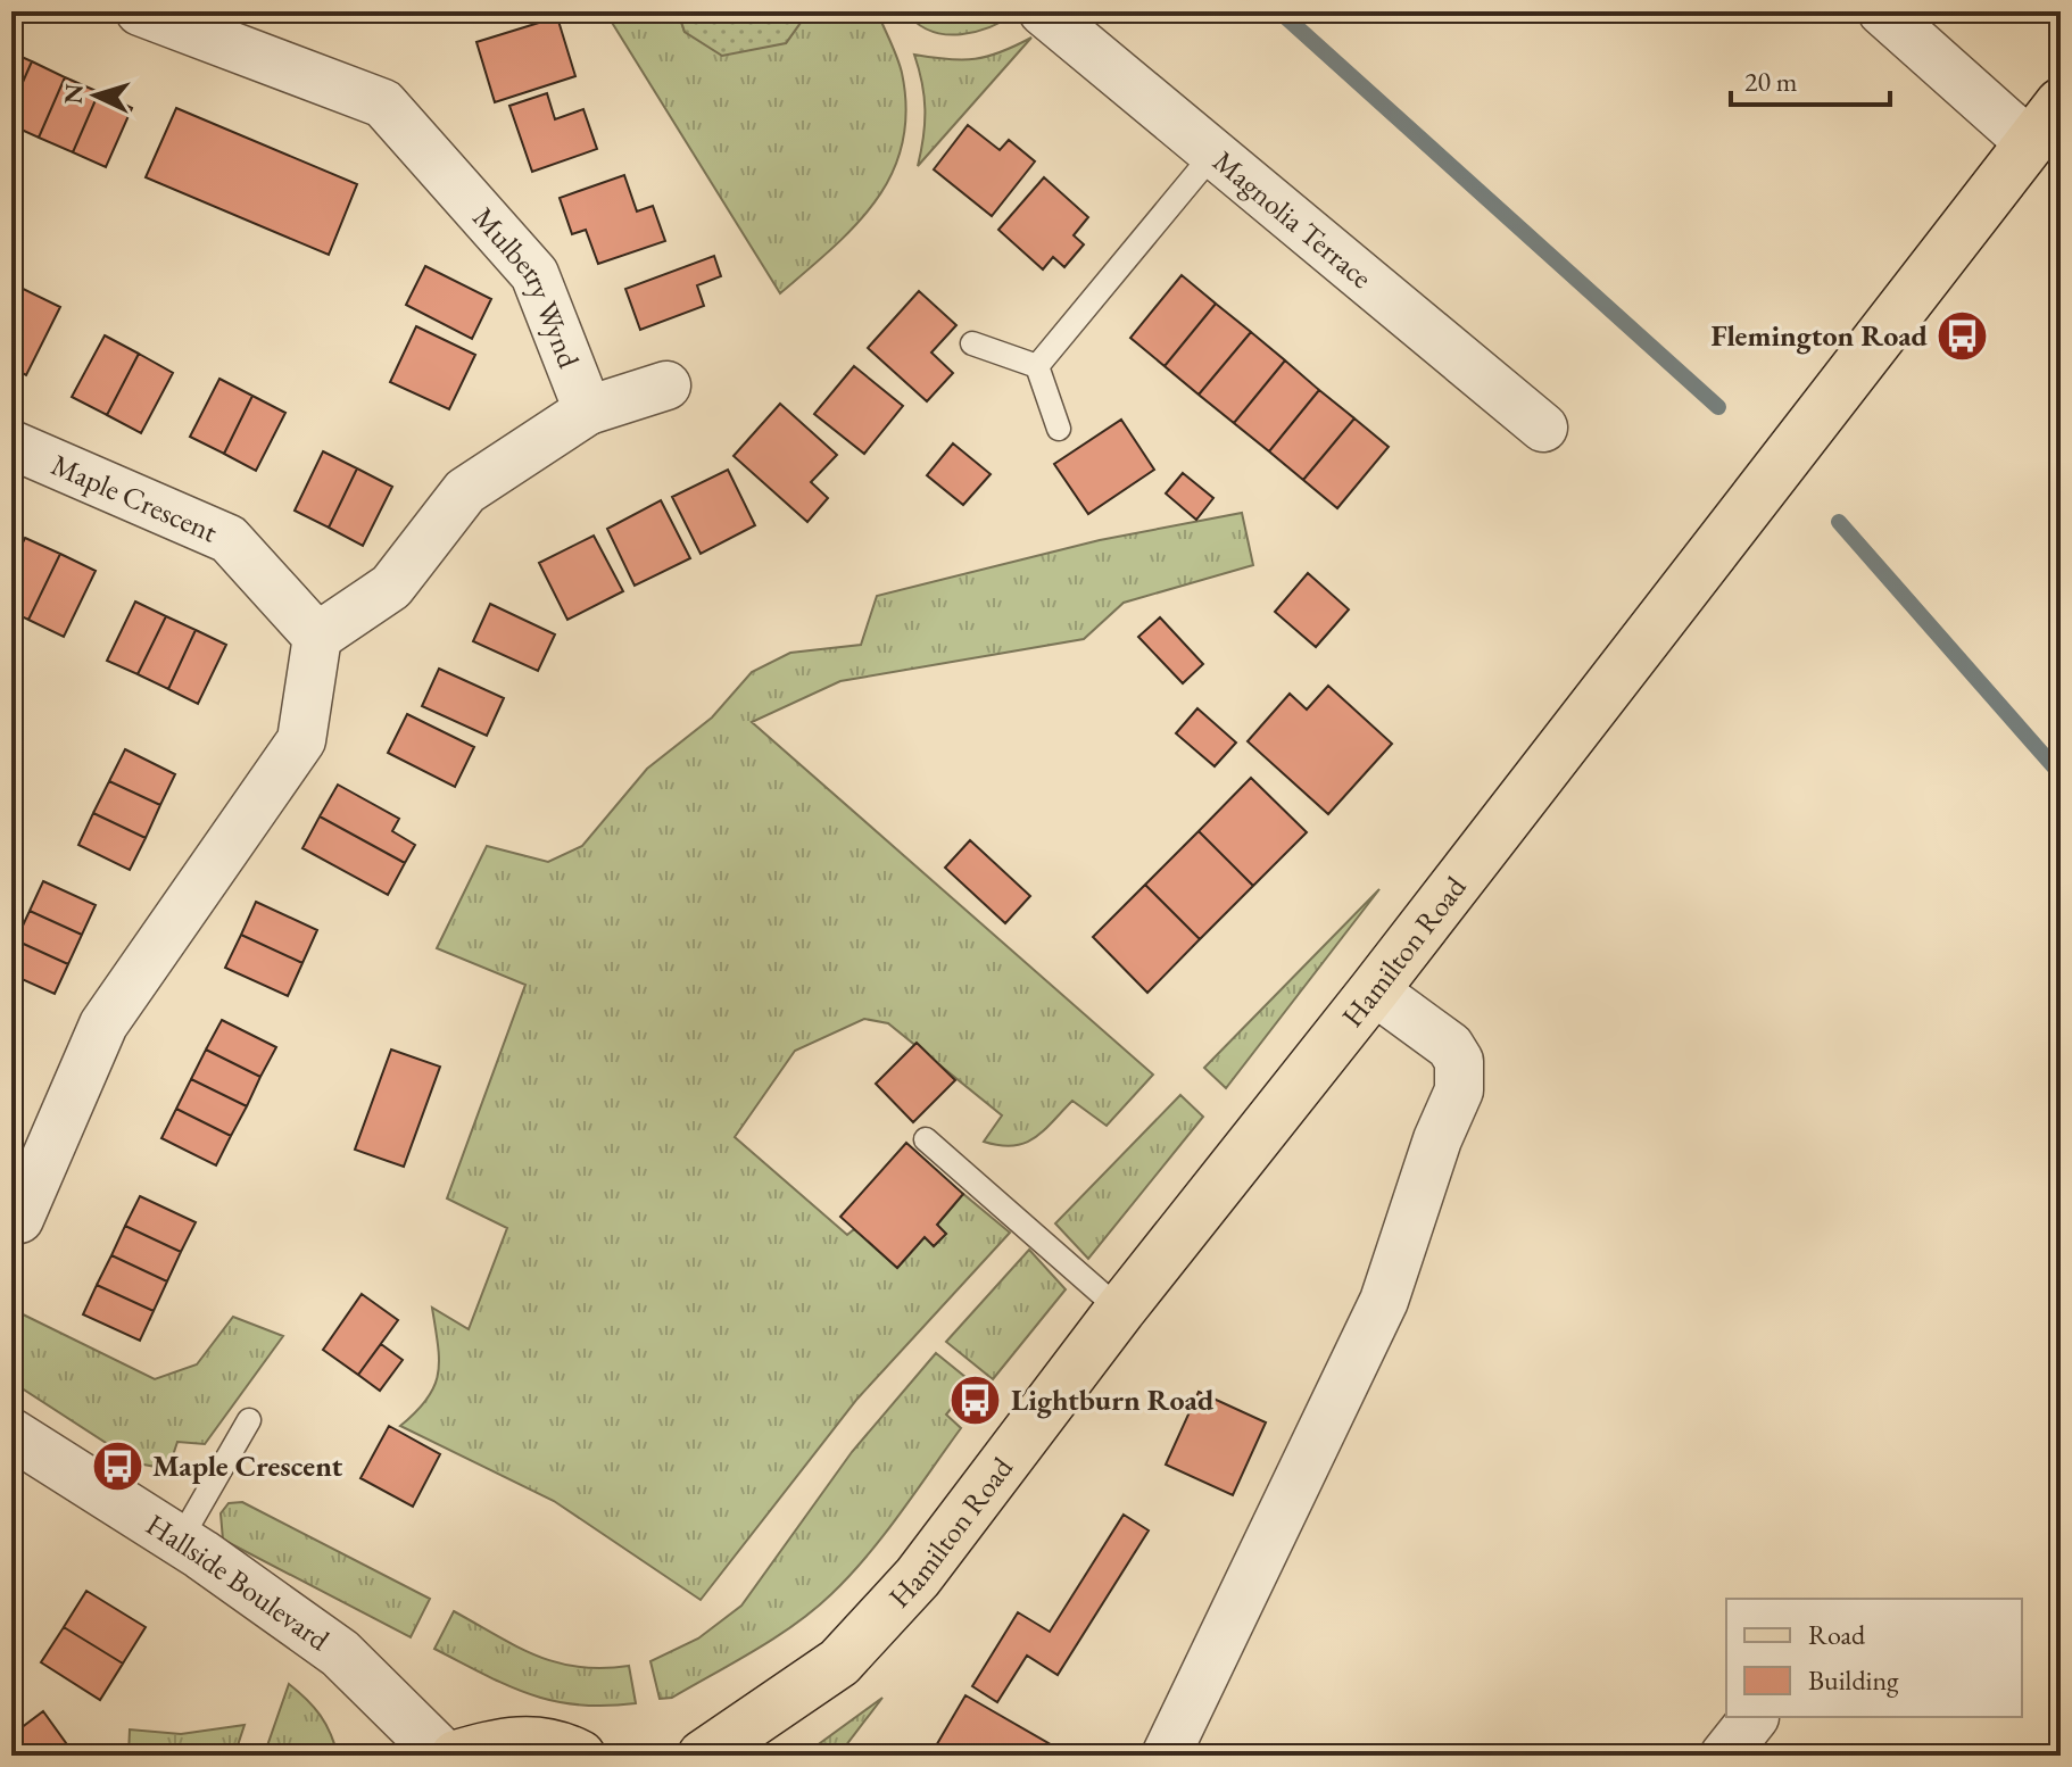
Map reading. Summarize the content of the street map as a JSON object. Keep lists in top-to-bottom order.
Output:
{
  "streets": {
    "main road": ["Hamilton Road"],
    "street": [
      "Magnolia Terrace",
      "Mulberry Wynd",
      "Maple Crescent",
      "Hallside Boulevard"
    ]
  },
  "places": {
    "bus stop": ["Flemington Road", "Lightburn Road", "Maple Crescent"]
  },
  "legend": ["Road", "Building"],
  "scale_bar": "20 m",
  "north": "left"
}
